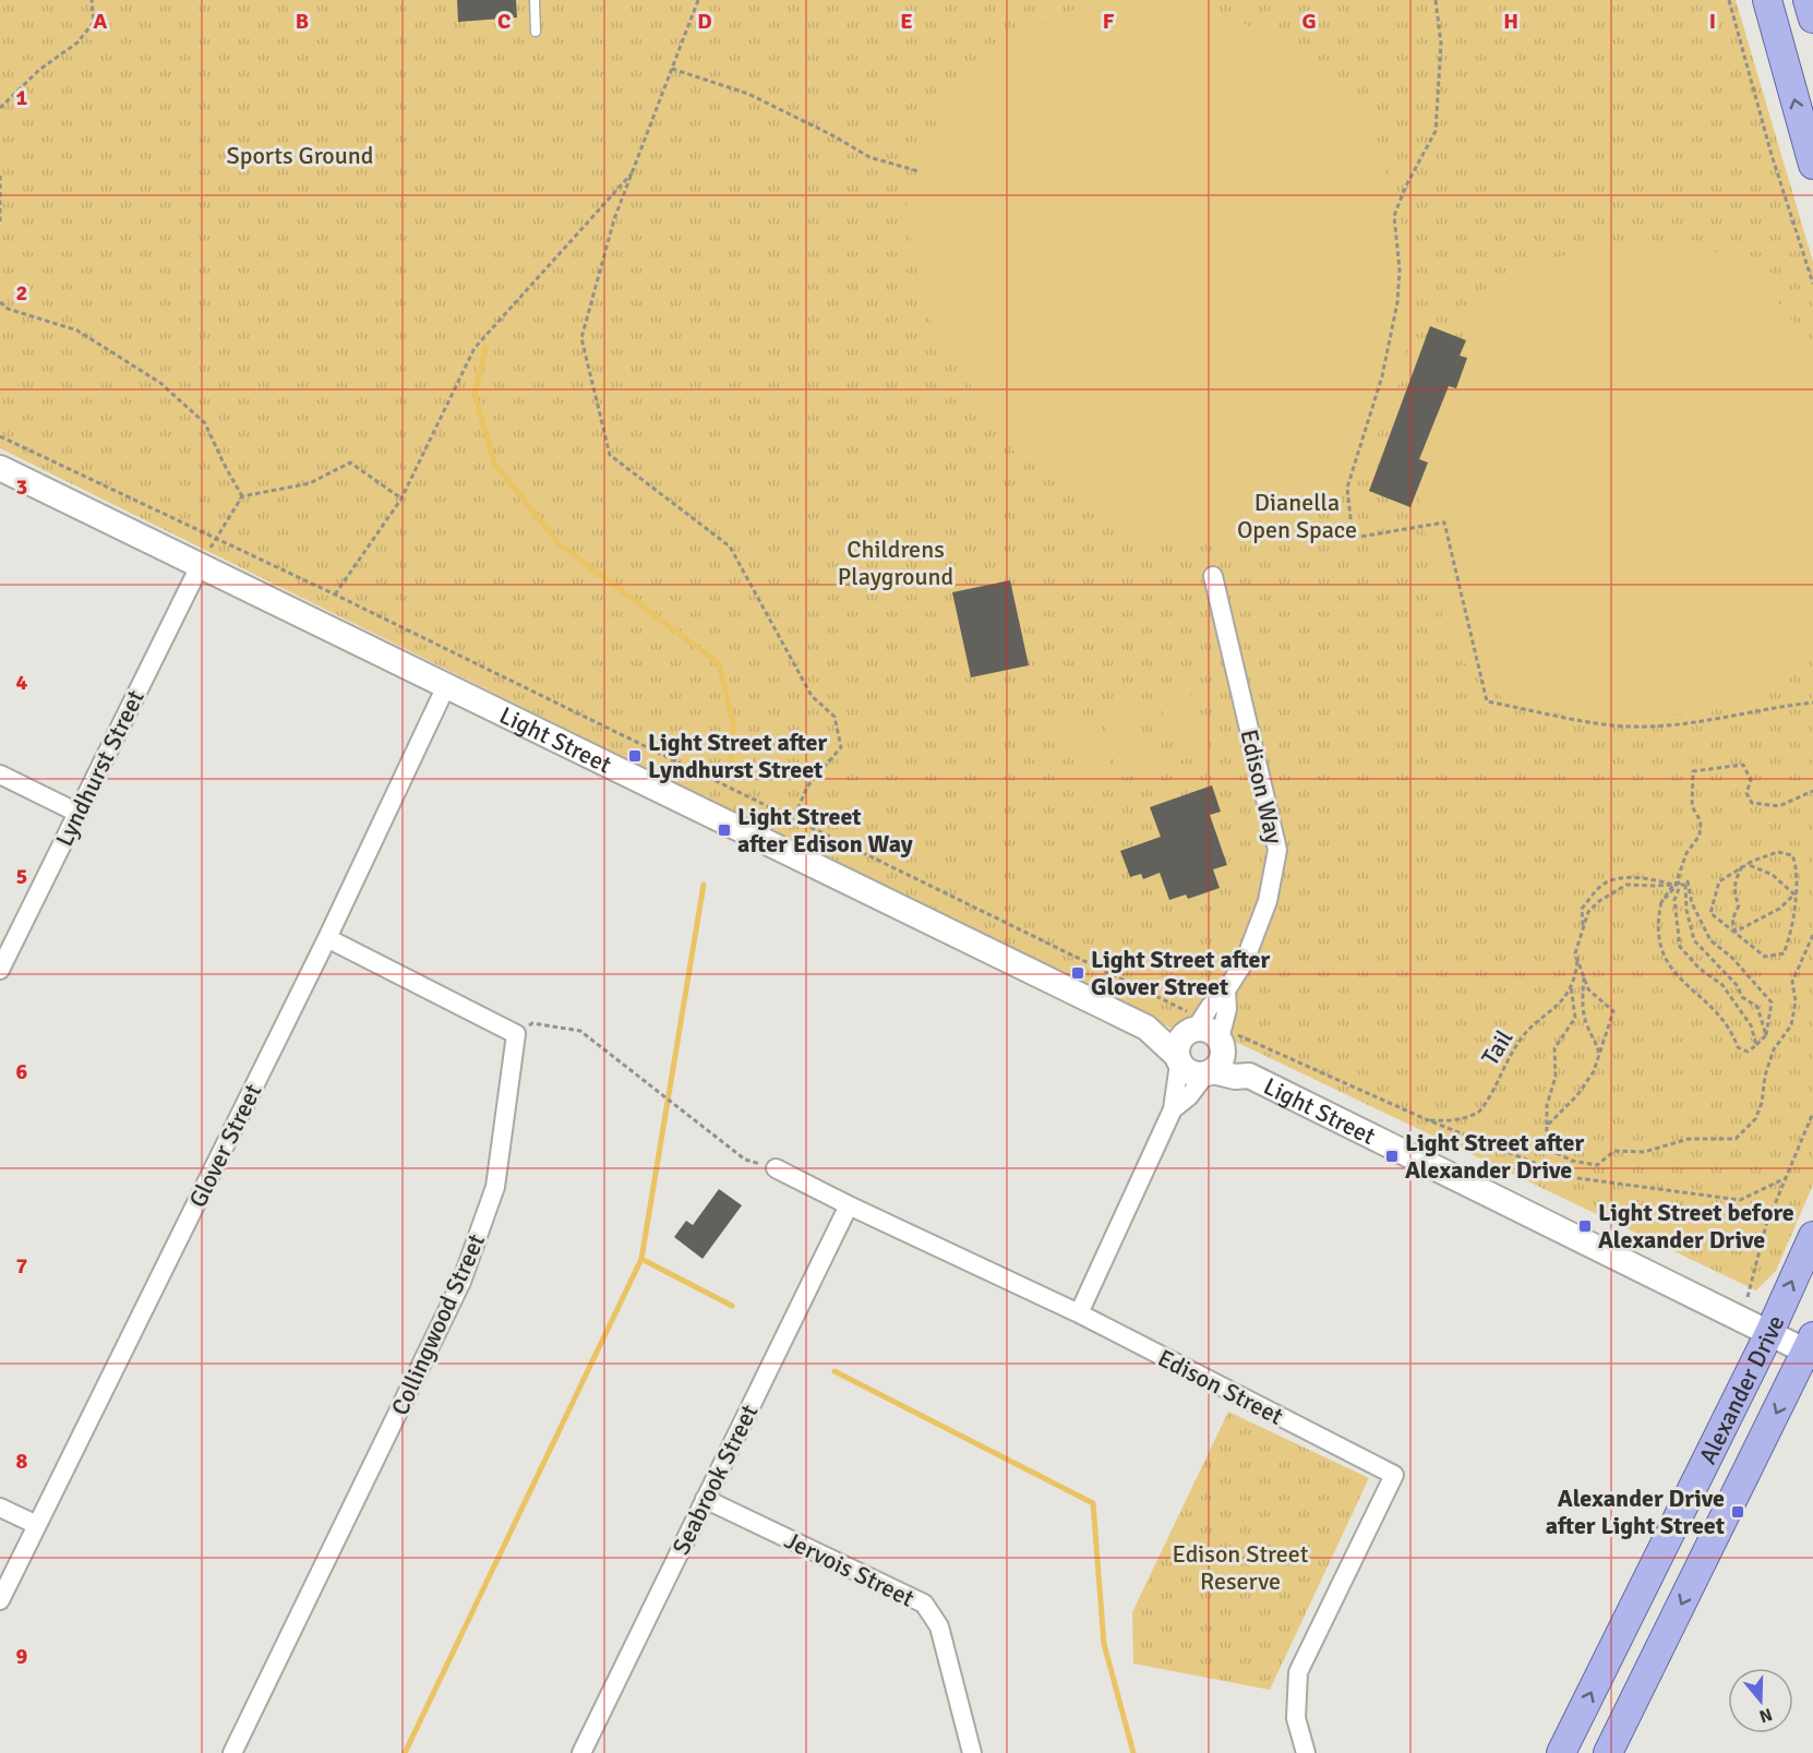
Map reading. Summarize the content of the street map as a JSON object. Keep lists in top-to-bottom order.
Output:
{
  "streets": {
    "main road": ["Alexander Drive"],
    "street": [
      "Light Street",
      "Lyndhurst Street",
      "Edison Way",
      "Glover Street",
      "Collingwood Street",
      "Edison Street",
      "Seabrook Street",
      "Jervois Street"
    ],
    "path": ["Tail"]
  },
  "crossings": [
    ["Light Street", "Lyndhurst Street"],
    ["Light Street", "Edison Way"],
    ["Light Street", "Glover Street"],
    ["Light Street", "Alexander Drive"],
    ["Edison Street", "Seabrook Street"],
    ["Seabrook Street", "Jervois Street"]
  ],
  "parks": [
    "Sports Ground",
    "Dianella Open Space",
    "Childrens Playground",
    "Edison Street Reserve"
  ],
  "places": {
    "transit": [
      "Light Street after Lyndhurst Street",
      "Light Street after Edison Way",
      "Light Street after Glover Street",
      "Light Street after Alexander Drive",
      "Light Street before Alexander Drive",
      "Alexander Drive after Light Street"
    ]
  },
  "north": "bottom",
  "grid": {
    "columns": [
      "A",
      "B",
      "C",
      "D",
      "E",
      "F",
      "G",
      "H",
      "I"
    ],
    "rows": [
      "1",
      "2",
      "3",
      "4",
      "5",
      "6",
      "7",
      "8",
      "9"
    ]
  }
}
